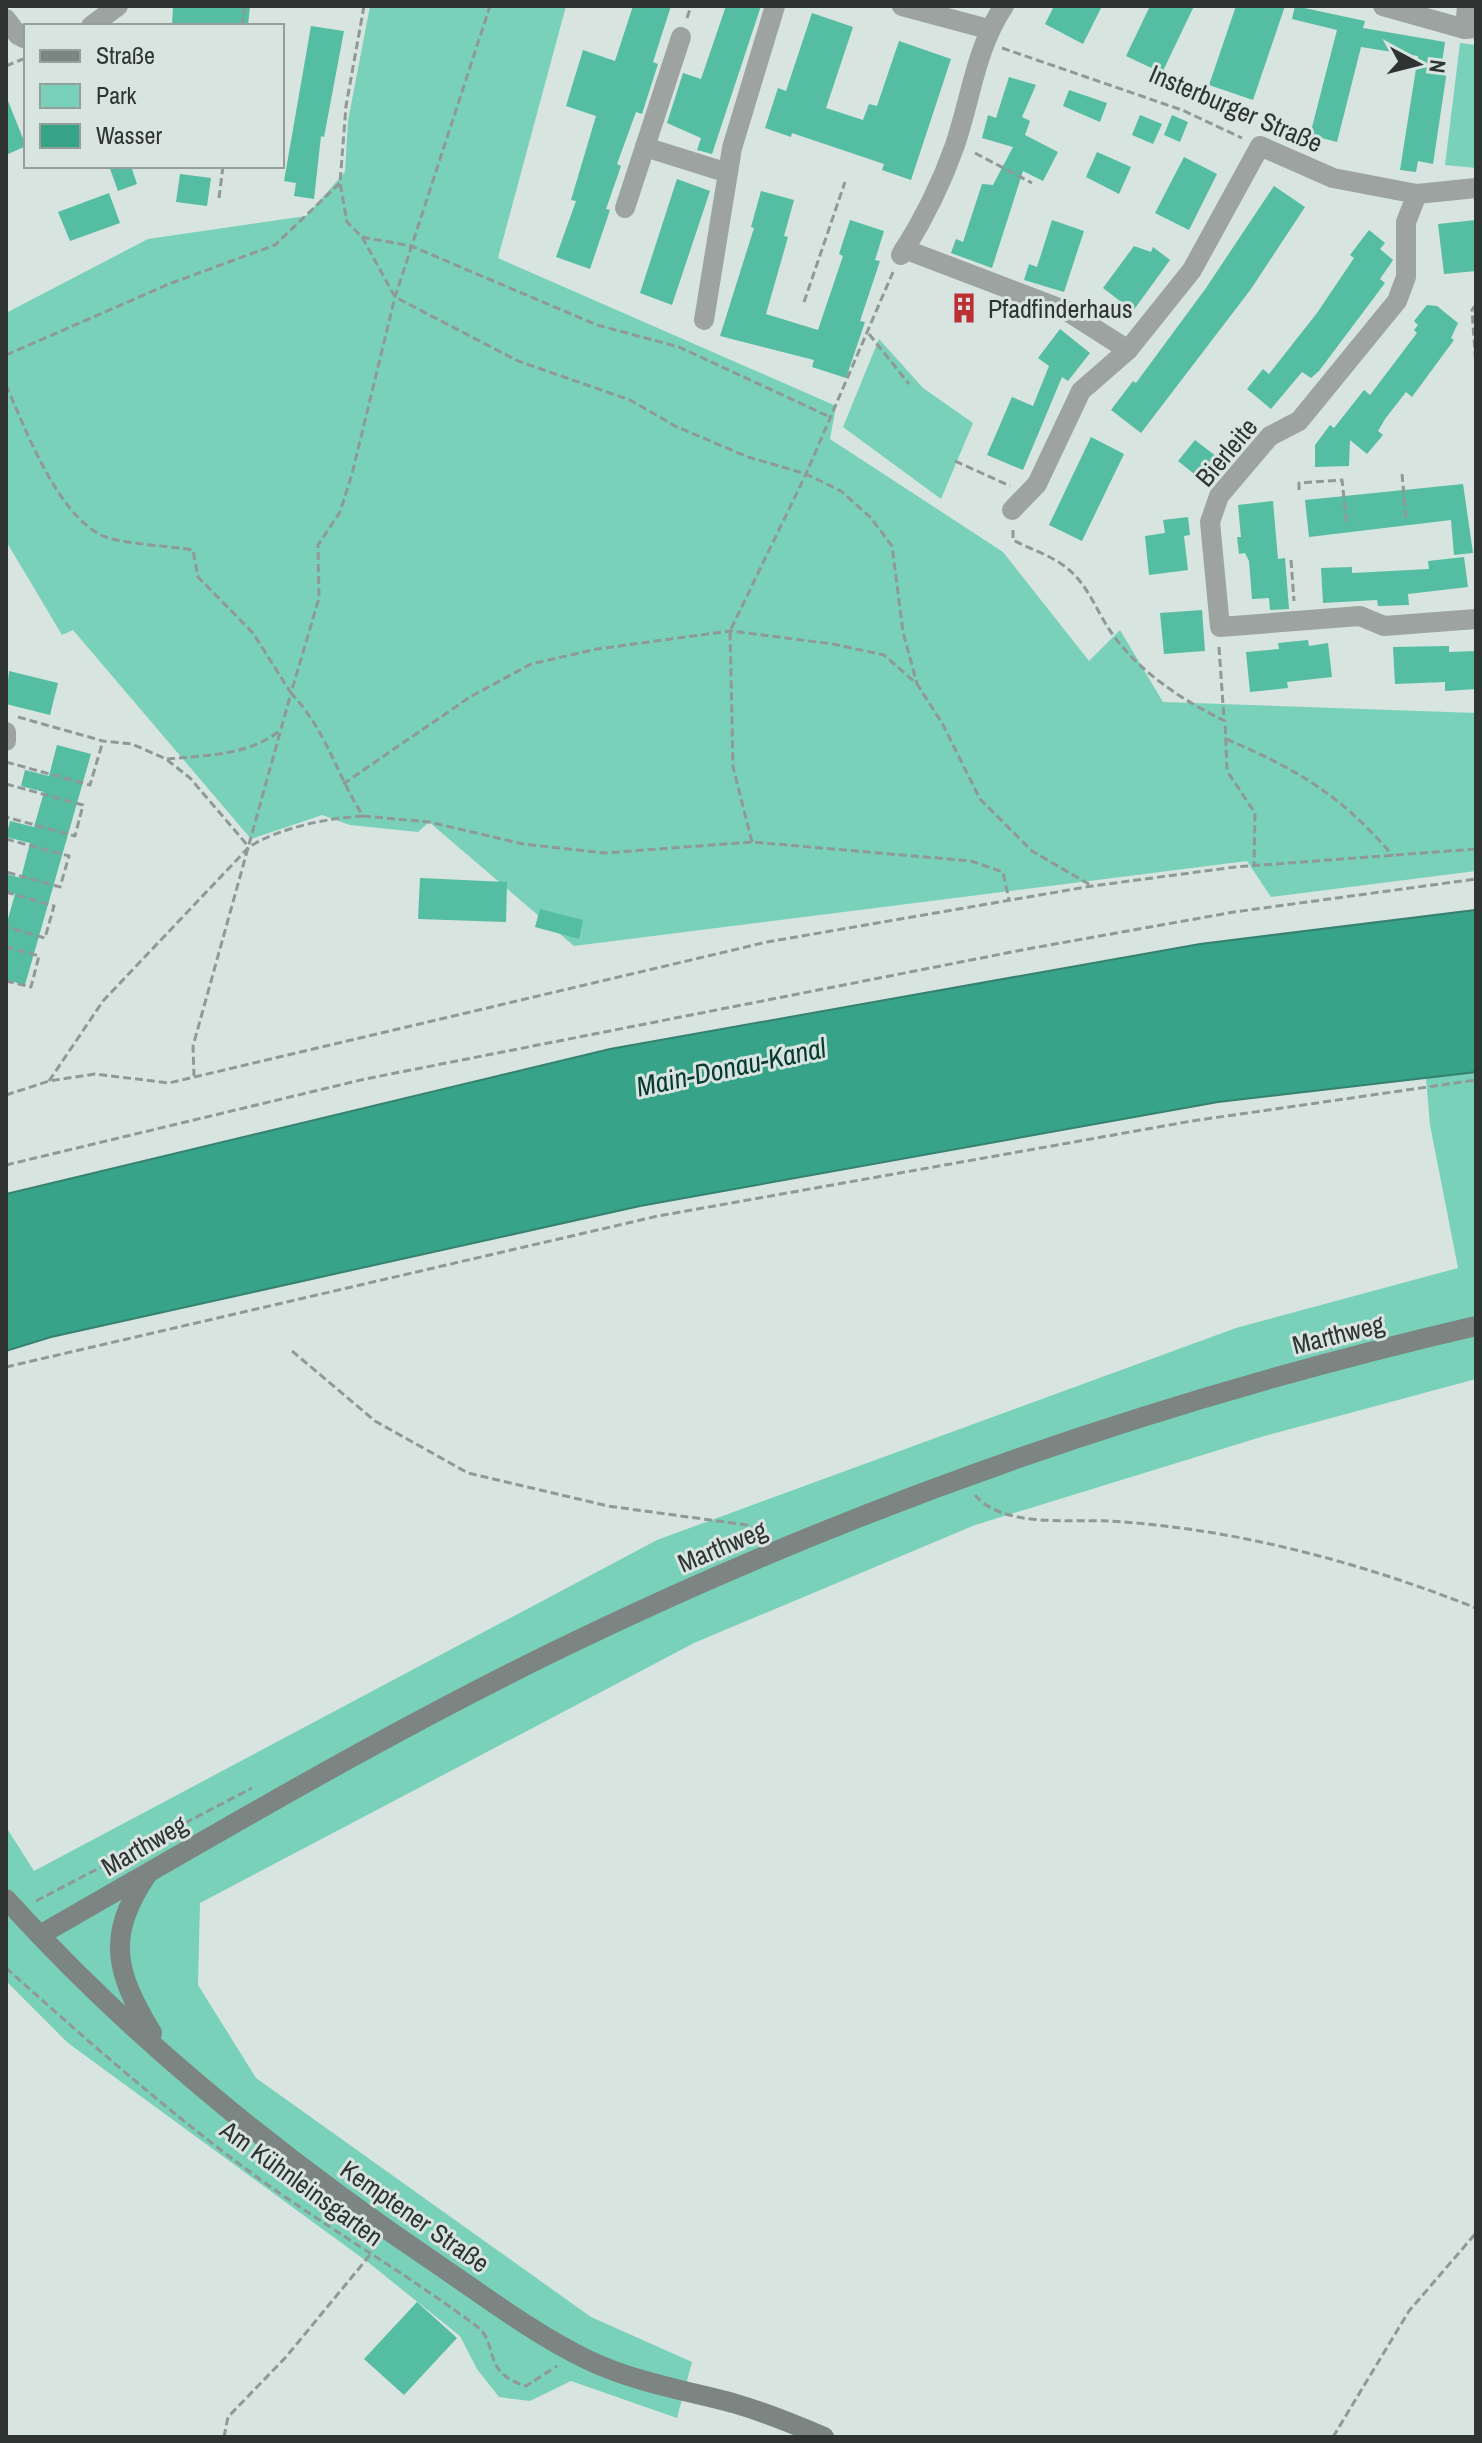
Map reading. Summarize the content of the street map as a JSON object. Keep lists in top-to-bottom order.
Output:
{
  "streets": {
    "main road": ["Marthweg", "Kemptener Straße"],
    "street": ["Insterburger Straße", "Bierleite"],
    "path": ["Am Kühnleinsgarten"]
  },
  "crossings": [
    ["Insterburger Straße", "Bierleite"],
    ["Marthweg", "Kemptener Straße"],
    ["Am Kühnleinsgarten", "Kemptener Straße"]
  ],
  "water": ["Main-Donau-Kanal"],
  "places": {
    "building": ["Pfadfinderhaus"]
  },
  "legend": ["Straße", "Park", "Wasser"],
  "north": "right"
}
